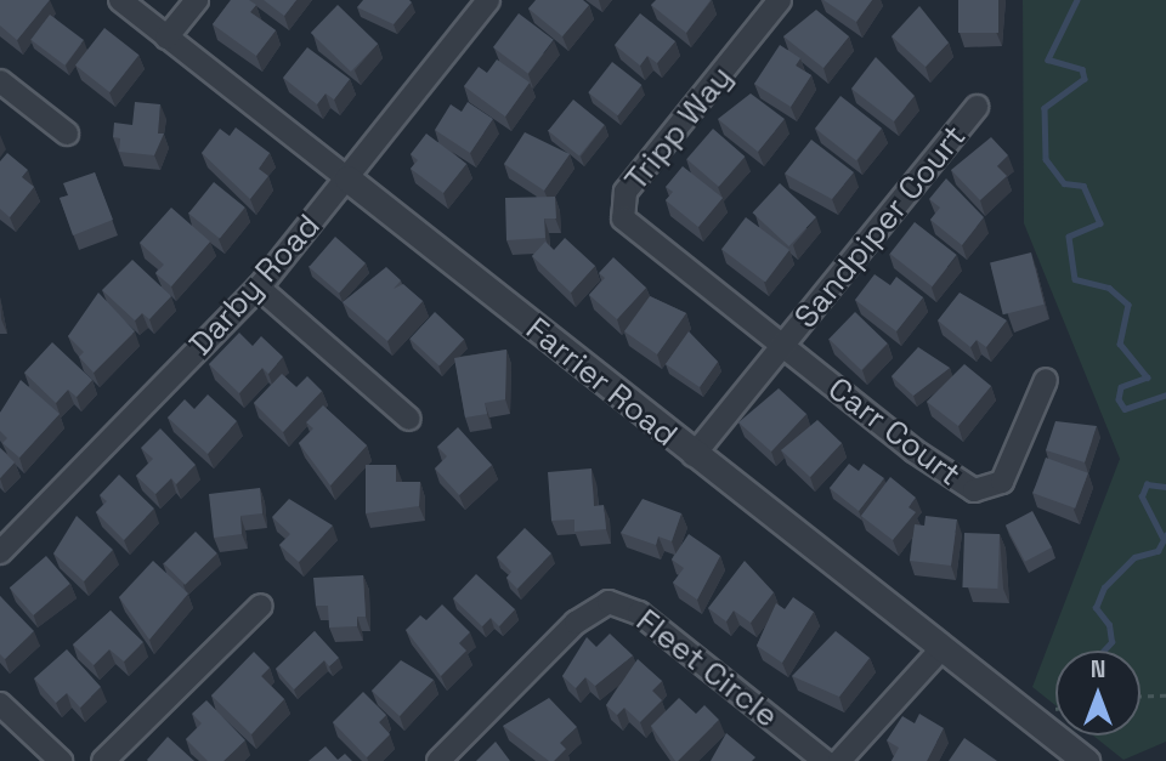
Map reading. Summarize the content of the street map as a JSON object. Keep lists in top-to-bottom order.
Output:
{
  "streets": {
    "street": [
      "Tripp Way",
      "Sandpiper Court",
      "Darby Road",
      "Farrier Road",
      "Carr Court",
      "Fleet Circle"
    ]
  },
  "crossings": [
    ["Tripp Way", "Sandpiper Court"],
    ["Tripp Way", "Carr Court"],
    ["Sandpiper Court", "Farrier Road"],
    ["Sandpiper Court", "Carr Court"],
    ["Darby Road", "Farrier Road"]
  ],
  "north": "top"
}
